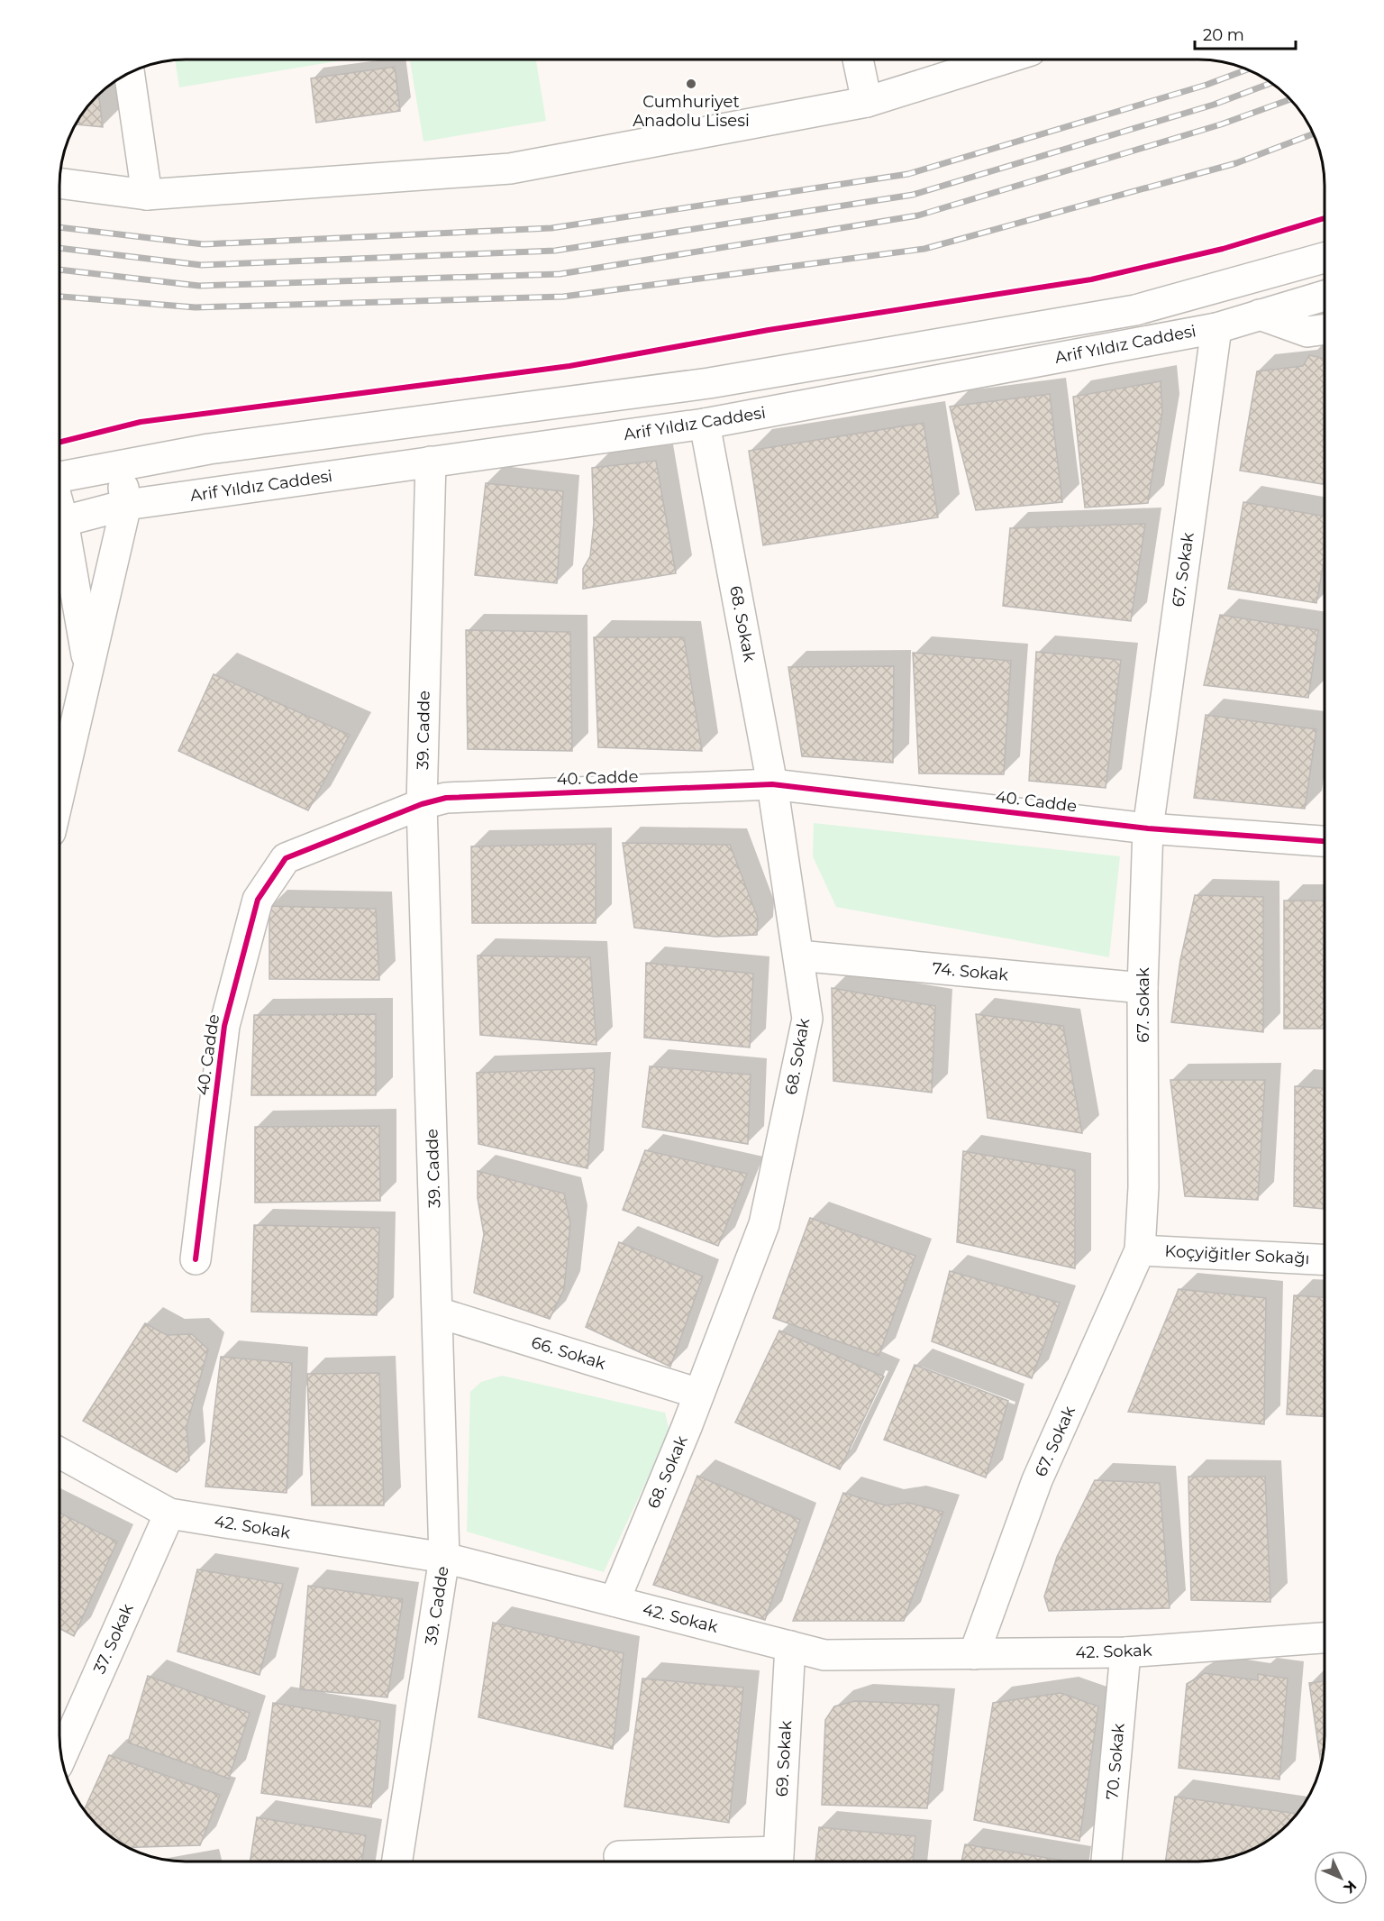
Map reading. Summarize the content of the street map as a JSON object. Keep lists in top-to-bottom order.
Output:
{
  "streets": {
    "street": [
      "Arif Yıldız Caddesi",
      "67. Sokak",
      "68. Sokak",
      "39. Cadde",
      "40. Cadde",
      "74. Sokak",
      "Koçyiğitler Sokağı",
      "66. Sokak",
      "42. Sokak",
      "37. Sokak",
      "69. Sokak",
      "70. Sokak"
    ]
  },
  "crossings": [
    ["Arif Yıldız Caddesi", "67. Sokak"],
    ["Arif Yıldız Caddesi", "68. Sokak"],
    ["Arif Yıldız Caddesi", "39. Cadde"],
    ["67. Sokak", "40. Cadde"],
    ["67. Sokak", "74. Sokak"],
    ["67. Sokak", "Koçyiğitler Sokağı"],
    ["67. Sokak", "42. Sokak"],
    ["68. Sokak", "40. Cadde"],
    ["68. Sokak", "74. Sokak"],
    ["68. Sokak", "66. Sokak"],
    ["68. Sokak", "42. Sokak"],
    ["39. Cadde", "40. Cadde"],
    ["39. Cadde", "66. Sokak"],
    ["39. Cadde", "42. Sokak"],
    ["42. Sokak", "37. Sokak"],
    ["42. Sokak", "69. Sokak"],
    ["42. Sokak", "70. Sokak"]
  ],
  "places": ["Cumhuriyet Anadolu Lisesi"],
  "scale_bar": "20 m",
  "north": "bottom right"
}
